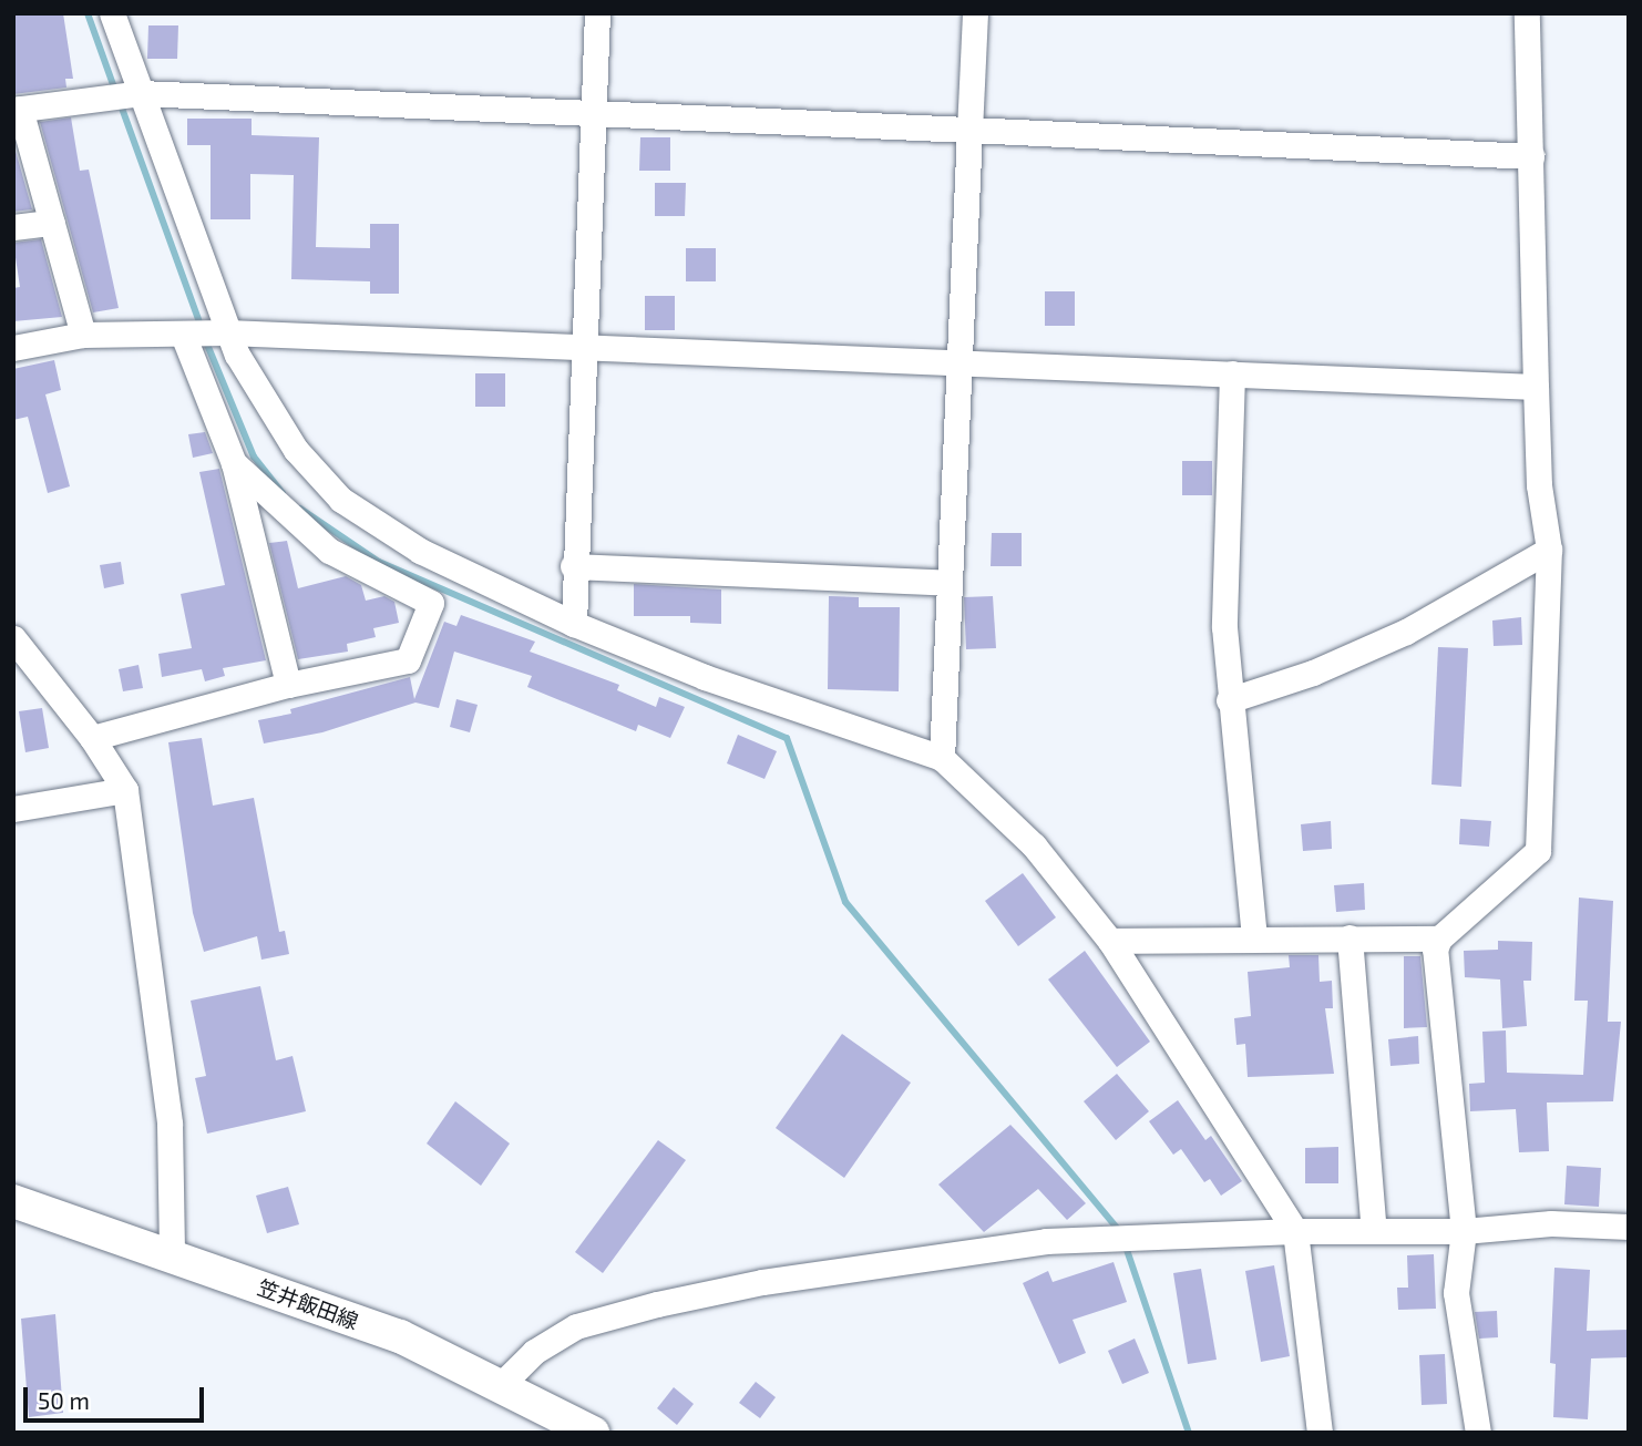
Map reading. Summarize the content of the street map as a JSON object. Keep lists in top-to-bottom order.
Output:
{
  "streets": {
    "main road": ["笠井飯田線"]
  },
  "scale_bar": "50 m"
}
